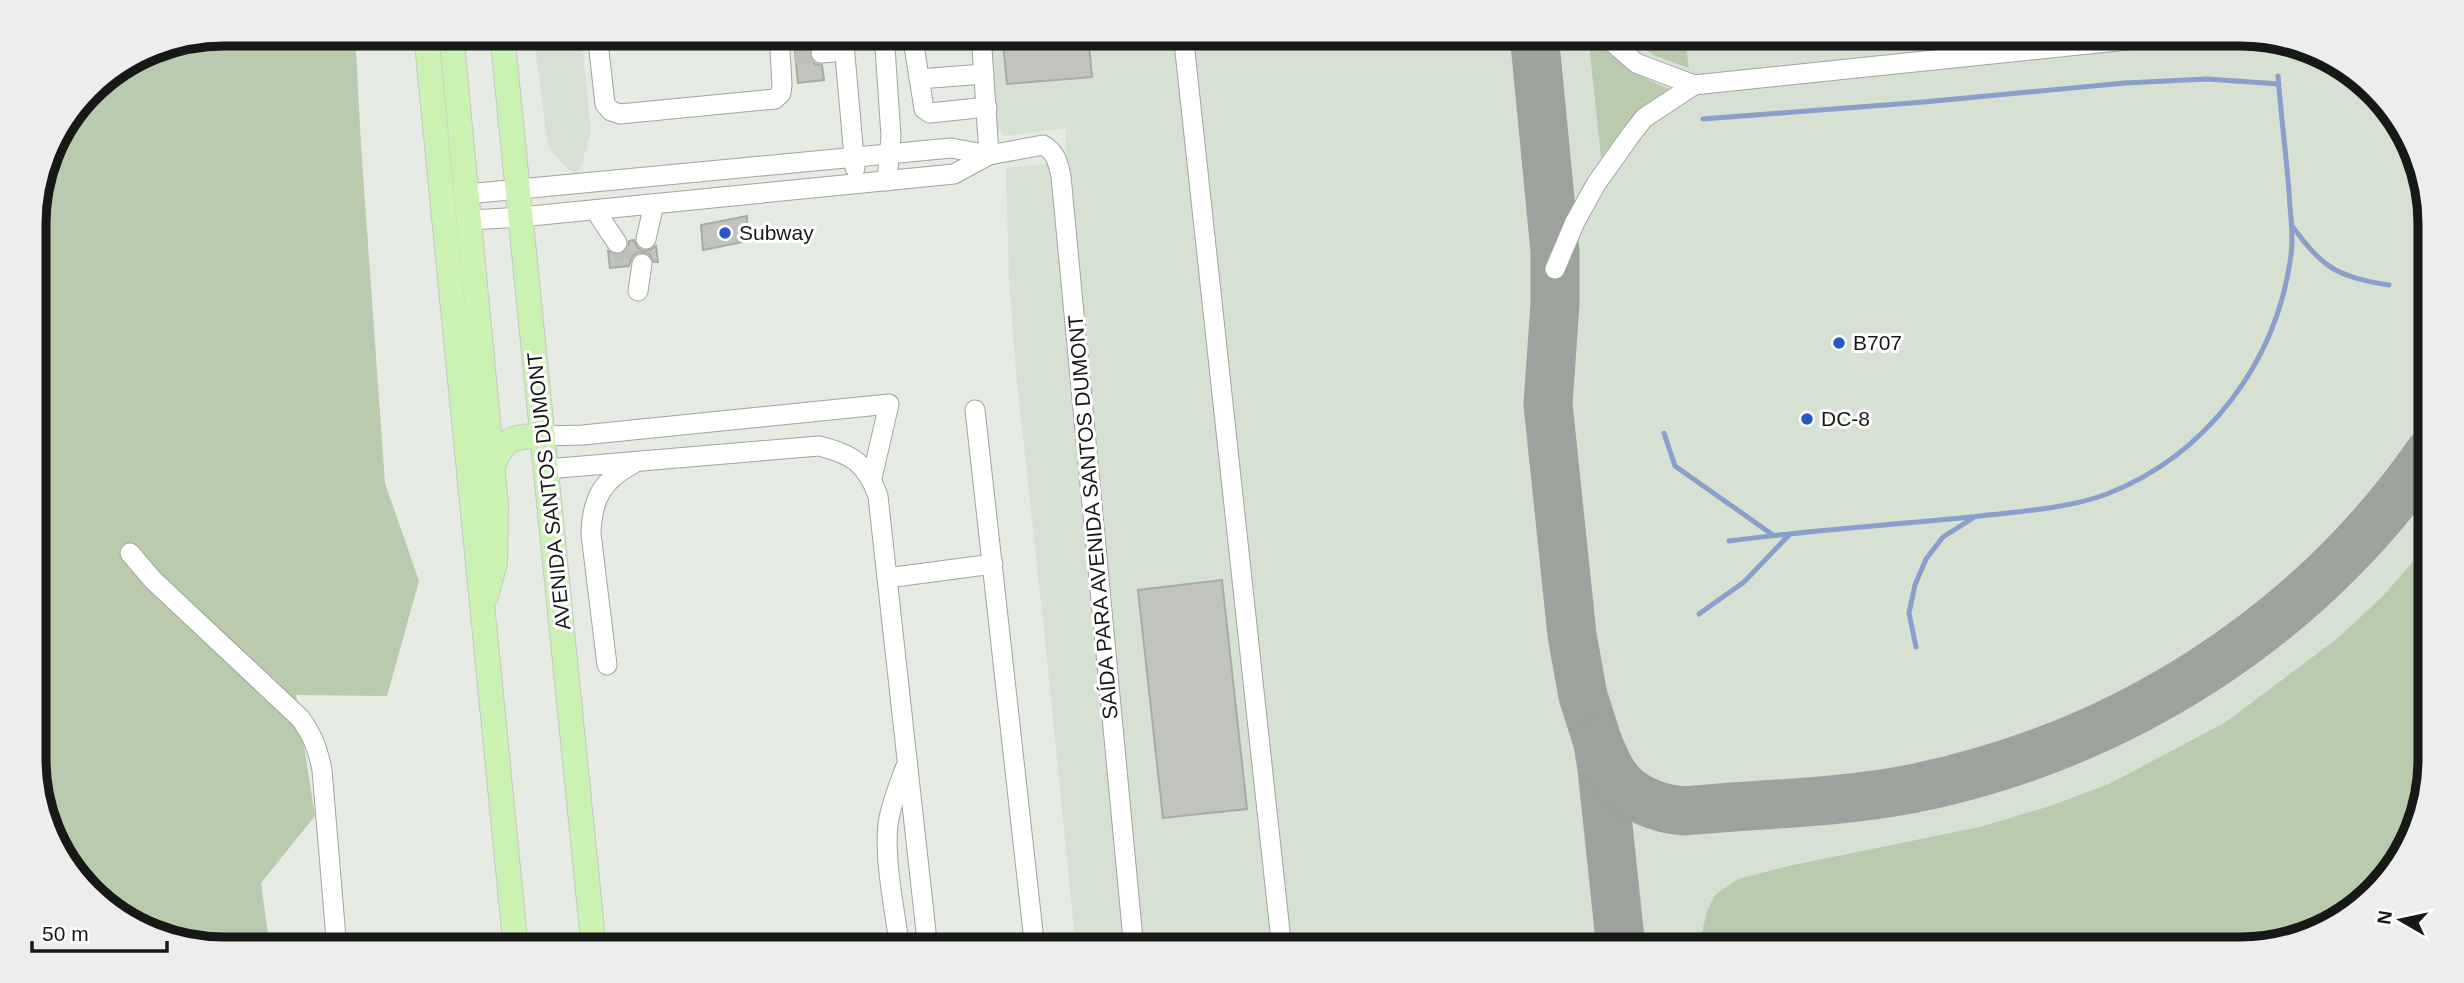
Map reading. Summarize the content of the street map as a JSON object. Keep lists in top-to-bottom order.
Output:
{
  "streets": {
    "main road": ["AVENIDA SANTOS DUMONT"],
    "street": ["SAÍDA PARA AVENIDA SANTOS DUMONT"]
  },
  "places": ["Subway", "B707", "DC-8"],
  "scale_bar": "50 m",
  "north": "left"
}
